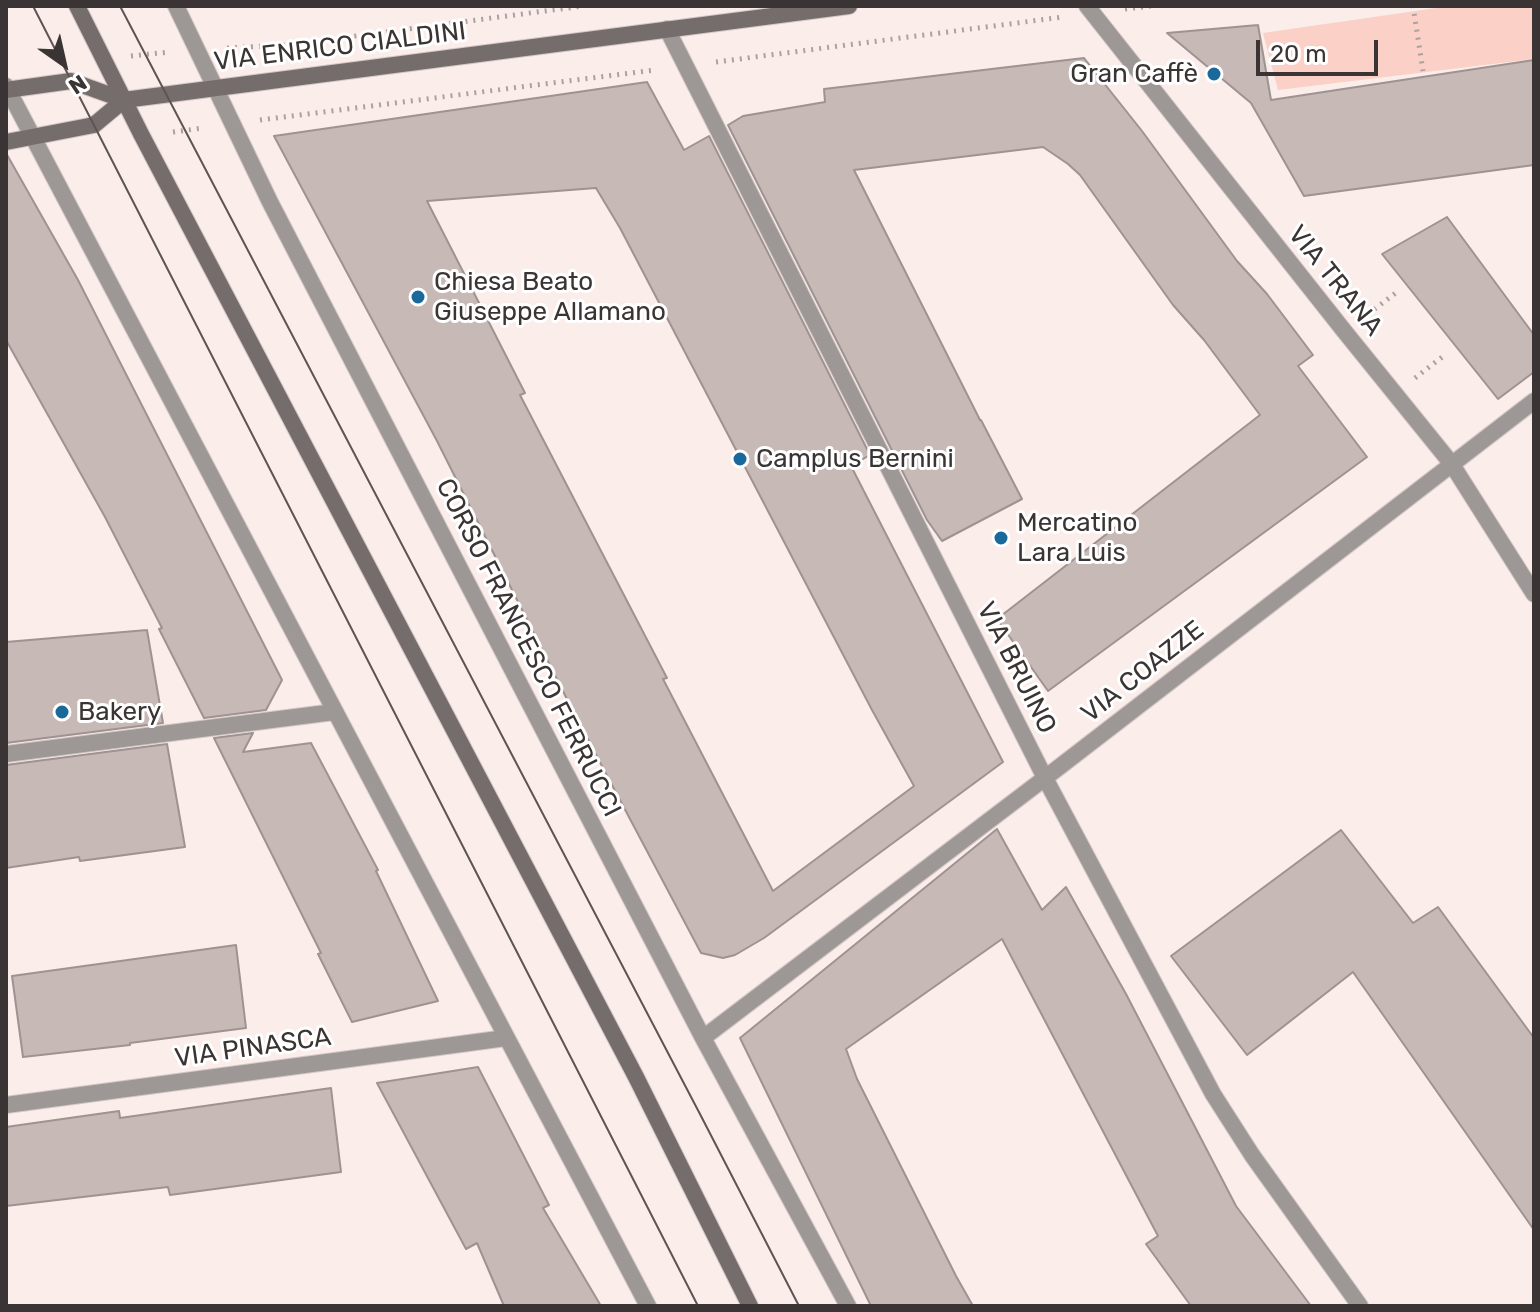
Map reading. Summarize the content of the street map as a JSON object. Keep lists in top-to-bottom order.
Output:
{
  "streets": {
    "main road": ["VIA ENRICO CIALDINI"],
    "street": [
      "VIA TRANA",
      "CORSO FRANCESCO FERRUCCI",
      "VIA BRUINO",
      "VIA COAZZE",
      "VIA PINASCA"
    ]
  },
  "crossings": [
    ["VIA ENRICO CIALDINI", "CORSO FRANCESCO FERRUCCI"],
    ["VIA ENRICO CIALDINI", "VIA BRUINO"],
    ["VIA TRANA", "VIA COAZZE"],
    ["CORSO FRANCESCO FERRUCCI", "VIA COAZZE"],
    ["VIA BRUINO", "VIA COAZZE"]
  ],
  "places": [
    "Gran Caffè",
    "Chiesa Beato Giuseppe Allamano",
    "Camplus Bernini",
    "Mercatino Lara Luis",
    "Bakery"
  ],
  "scale_bar": "20 m",
  "north": "bottom right"
}
